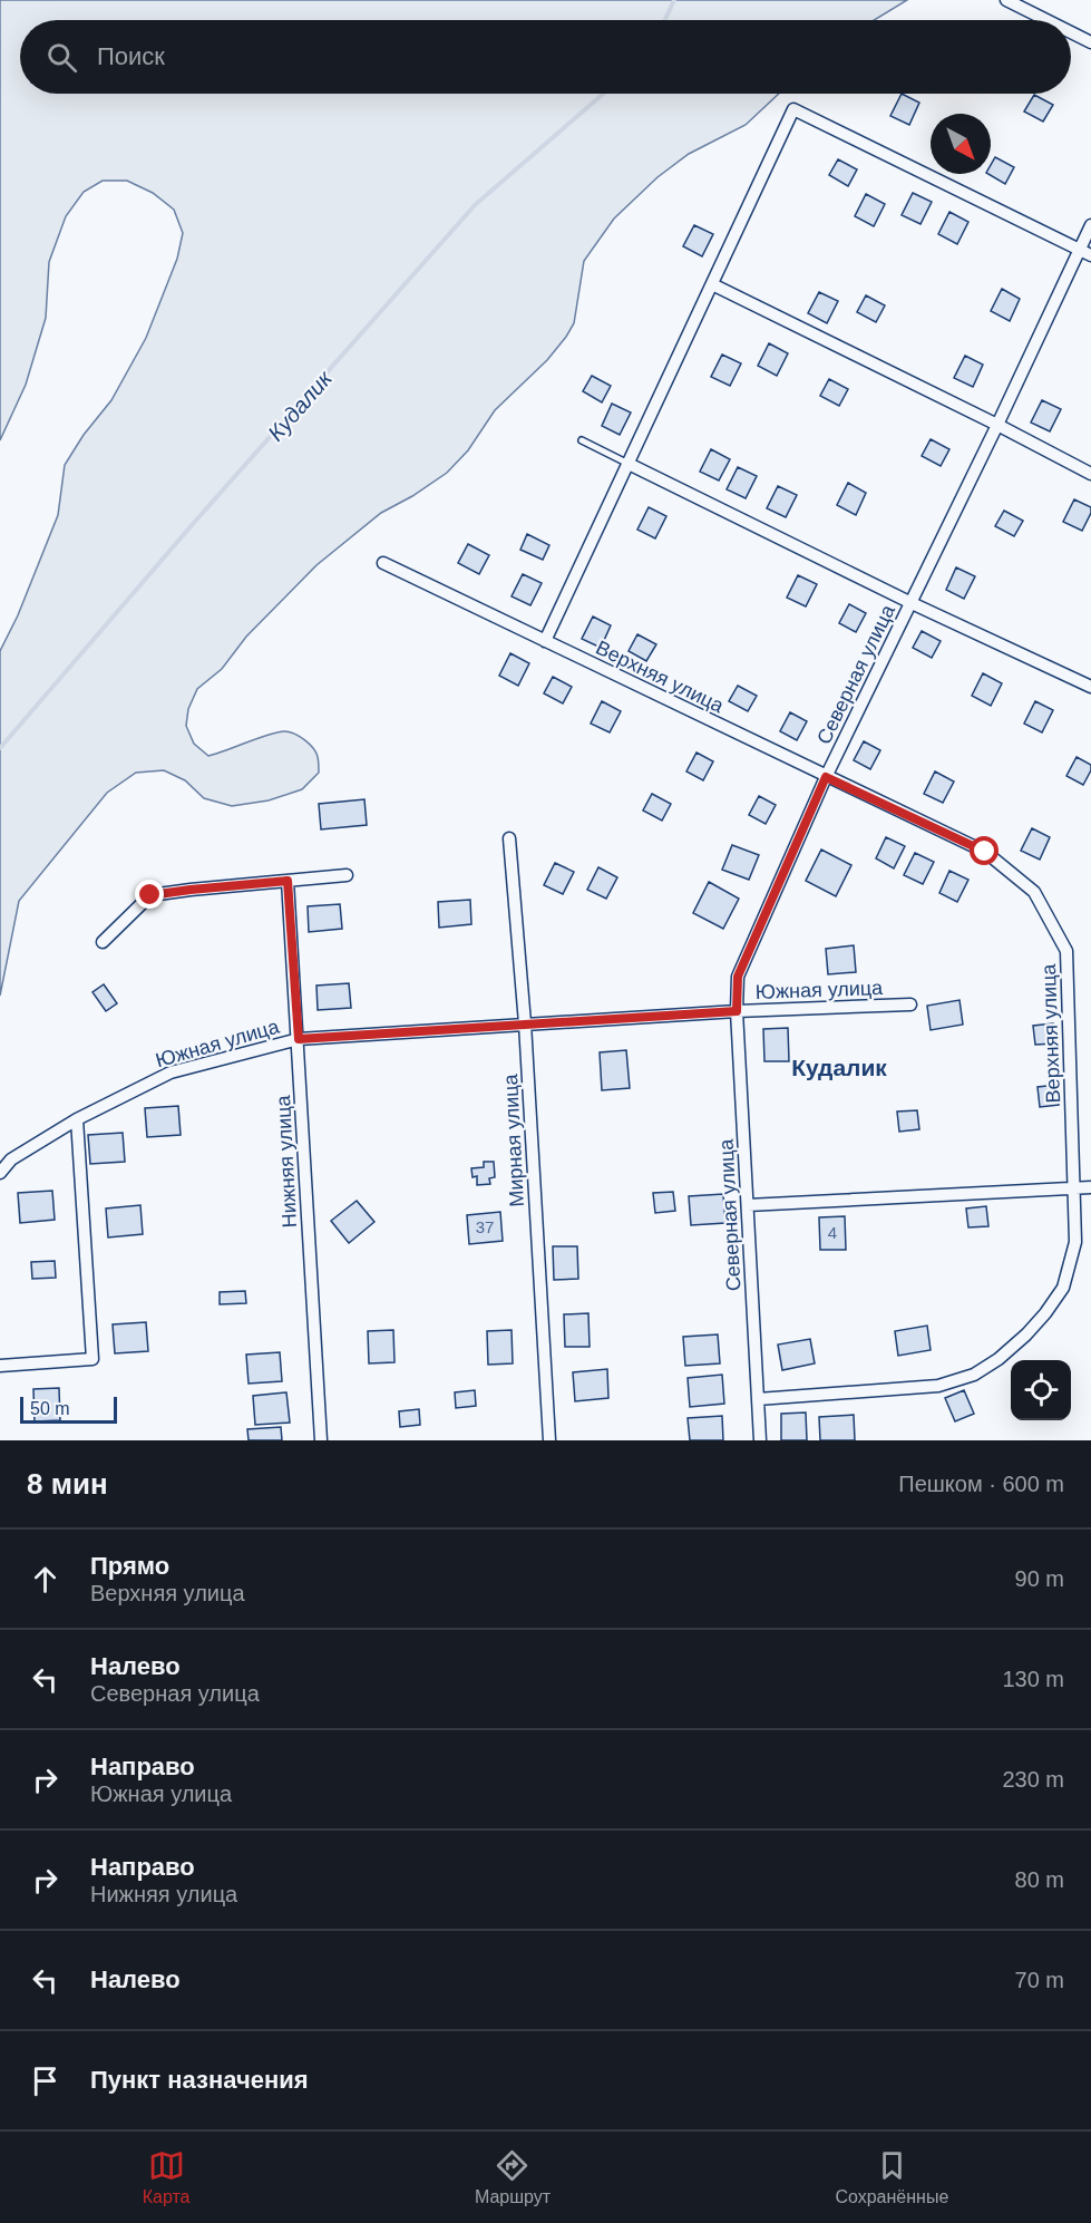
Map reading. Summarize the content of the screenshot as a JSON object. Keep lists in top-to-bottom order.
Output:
{
  "streets": {
    "street": [
      "Северная улица",
      "Верхняя улица",
      "Южная улица",
      "Мирная улица",
      "Нижняя улица"
    ]
  },
  "crossings": [
    ["Северная улица", "Верхняя улица"],
    ["Северная улица", "Южная улица"],
    ["Южная улица", "Мирная улица"],
    ["Южная улица", "Нижняя улица"]
  ],
  "districts": ["Кудалик"],
  "water": ["Кудалик"],
  "house_numbers": ["37", "4"],
  "scale_bar": "50 m",
  "north": "bottom right",
  "page": {
    "search": "Поиск",
    "scale": "50 m",
    "heading": ["8 мин", "Пешком · 600 m"],
    "list": [
      ["Прямо", "Верхняя улица", "90 m"],
      ["Налево", "Северная улица", "130 m"],
      ["Направо", "Южная улица", "230 m"],
      ["Направо", "Нижняя улица", "80 m"],
      ["Налево", "70 m"],
      "Пункт назначения"
    ],
    "nav": ["Карта", "Маршрут", "Сохранённые"]
  }
}
